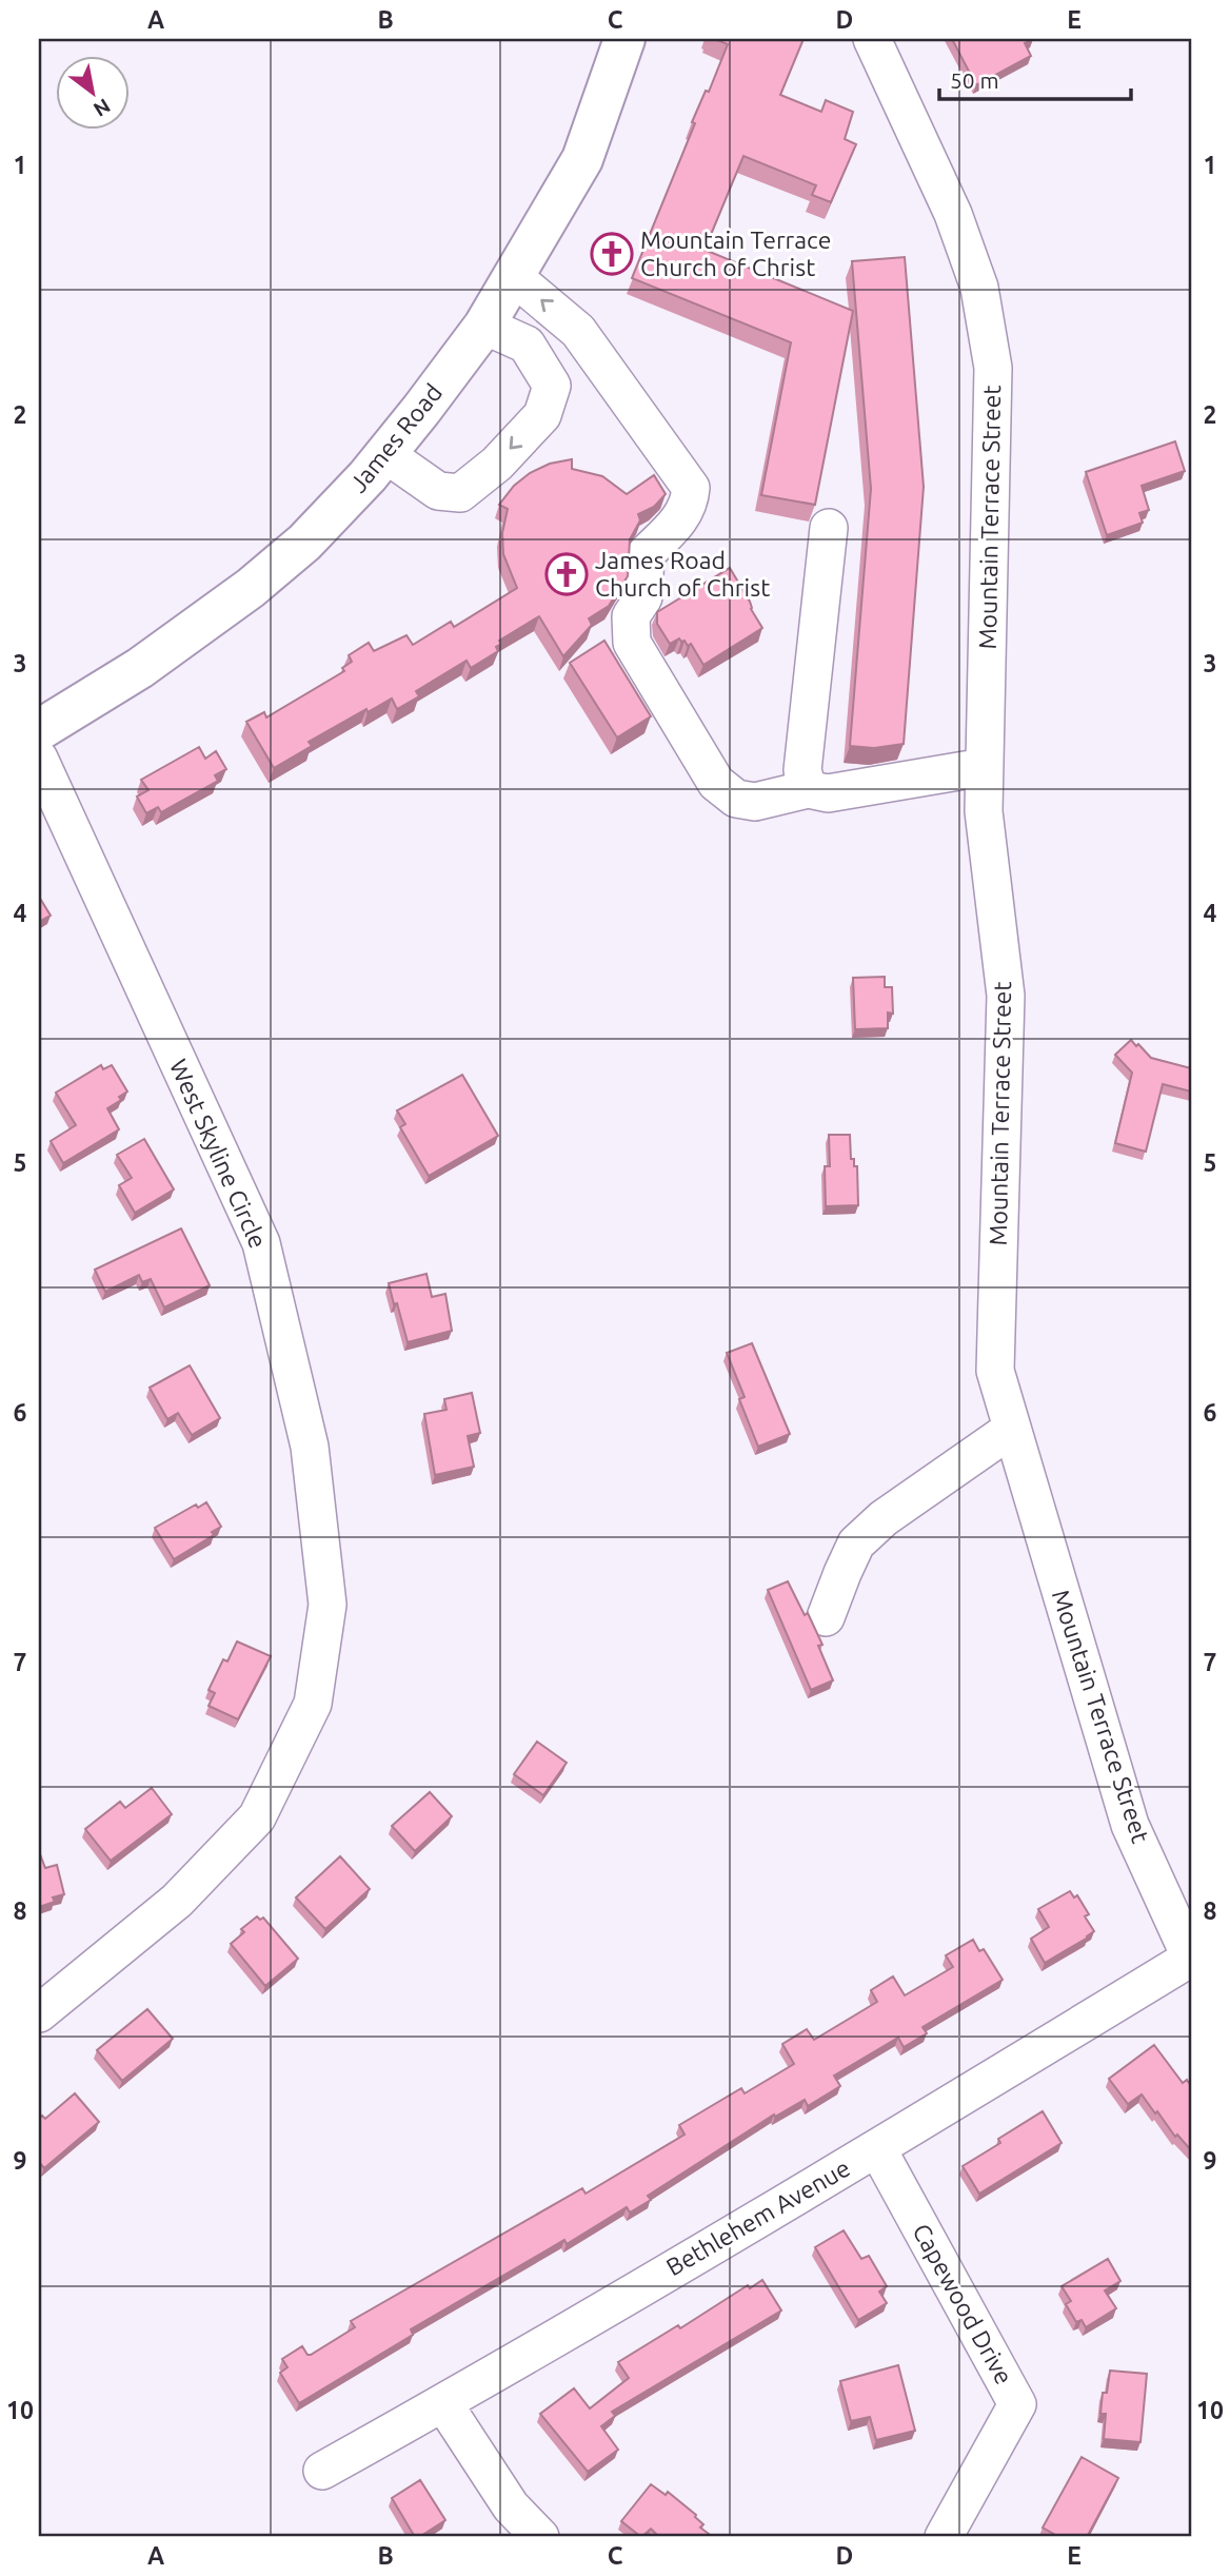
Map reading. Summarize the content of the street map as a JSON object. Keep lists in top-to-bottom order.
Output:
{
  "streets": {
    "main road": ["James Road"],
    "street": [
      "Mountain Terrace Street",
      "West Skyline Circle",
      "Bethlehem Avenue",
      "Capewood Drive"
    ]
  },
  "crossings": [
    ["Mountain Terrace Street", "Bethlehem Avenue"],
    ["Bethlehem Avenue", "Capewood Drive"]
  ],
  "places": {
    "church": ["Mountain Terrace Church of Christ", "James Road Church of Christ"]
  },
  "scale_bar": "50 m",
  "north": "bottom right",
  "grid": {
    "columns": [
      "A",
      "B",
      "C",
      "D",
      "E"
    ],
    "rows": [
      "1",
      "2",
      "3",
      "4",
      "5",
      "6",
      "7",
      "8",
      "9",
      "10"
    ]
  }
}
